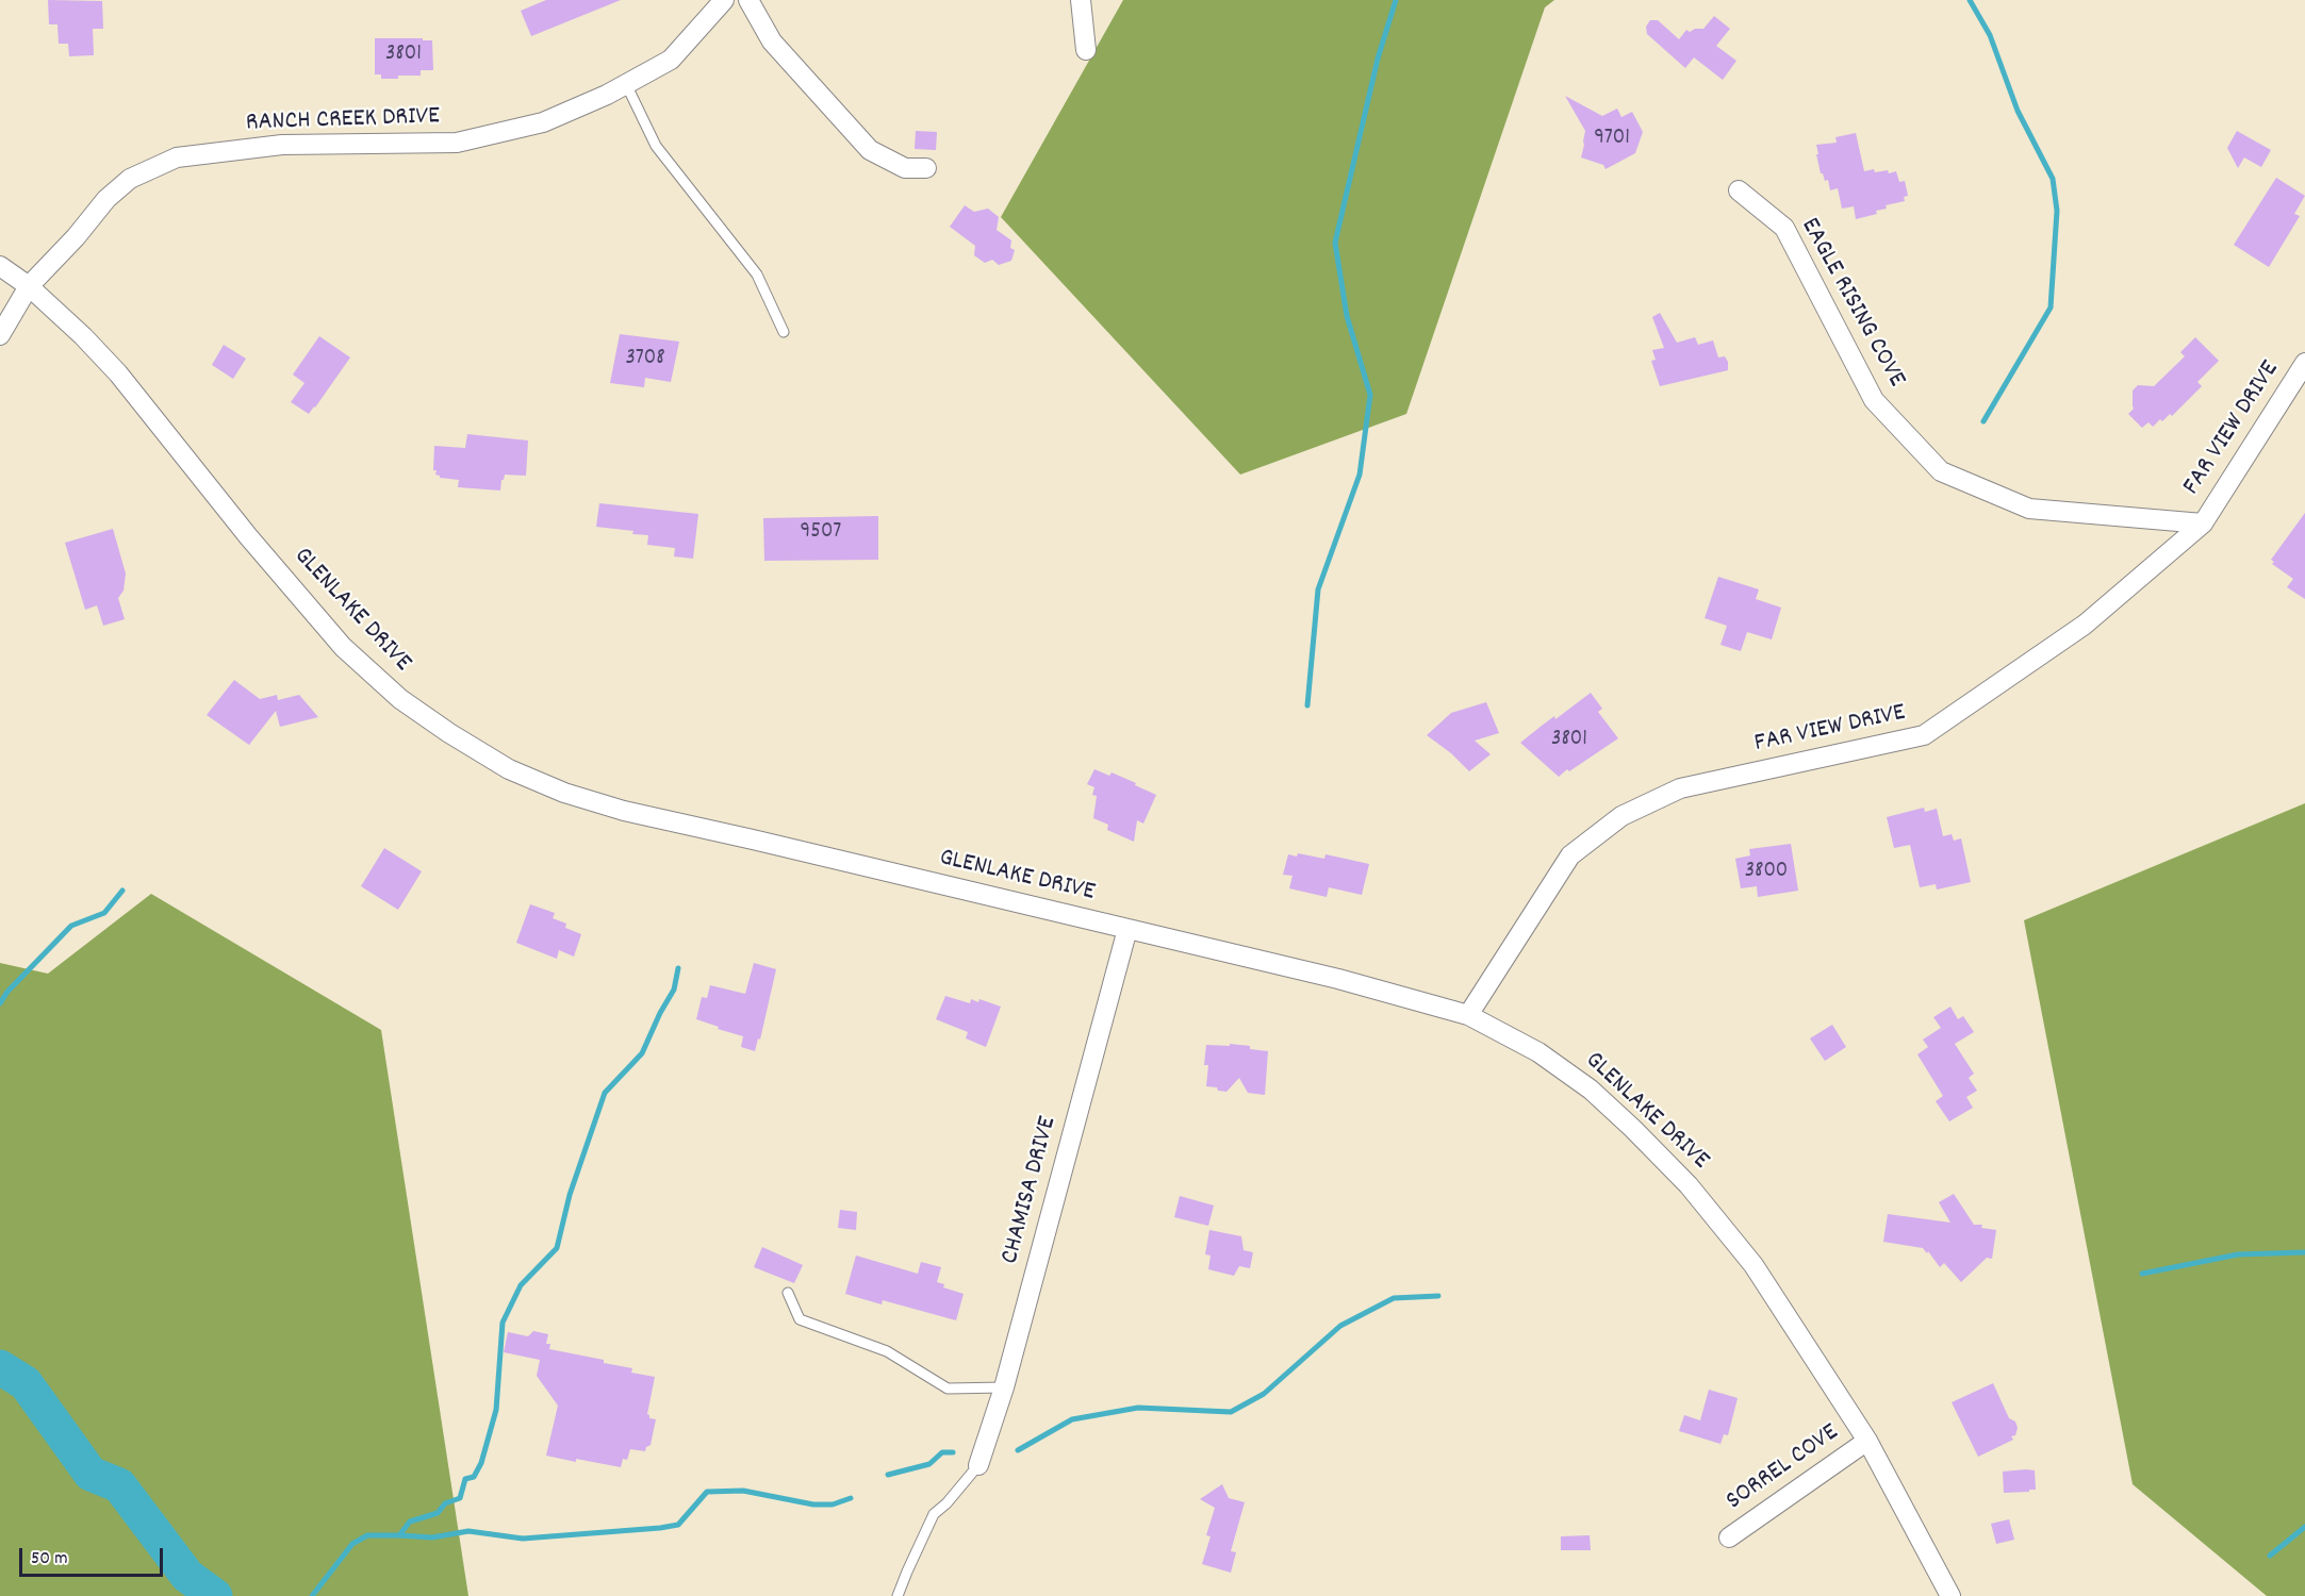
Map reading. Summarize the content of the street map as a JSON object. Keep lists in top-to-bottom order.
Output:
{
  "streets": {
    "street": [
      "RANCH CREEK DRIVE",
      "EAGLE RISING COVE",
      "FAR VIEW DRIVE",
      "GLENLAKE DRIVE",
      "CHAMISA DRIVE",
      "SORREL COVE"
    ]
  },
  "crossings": [
    ["RANCH CREEK DRIVE", "GLENLAKE DRIVE"],
    ["EAGLE RISING COVE", "FAR VIEW DRIVE"],
    ["FAR VIEW DRIVE", "GLENLAKE DRIVE"],
    ["GLENLAKE DRIVE", "CHAMISA DRIVE"],
    ["GLENLAKE DRIVE", "SORREL COVE"]
  ],
  "house_numbers": [
    "3801",
    "9701",
    "3708",
    "9507",
    "3801",
    "3800"
  ],
  "scale_bar": "50 m"
}
